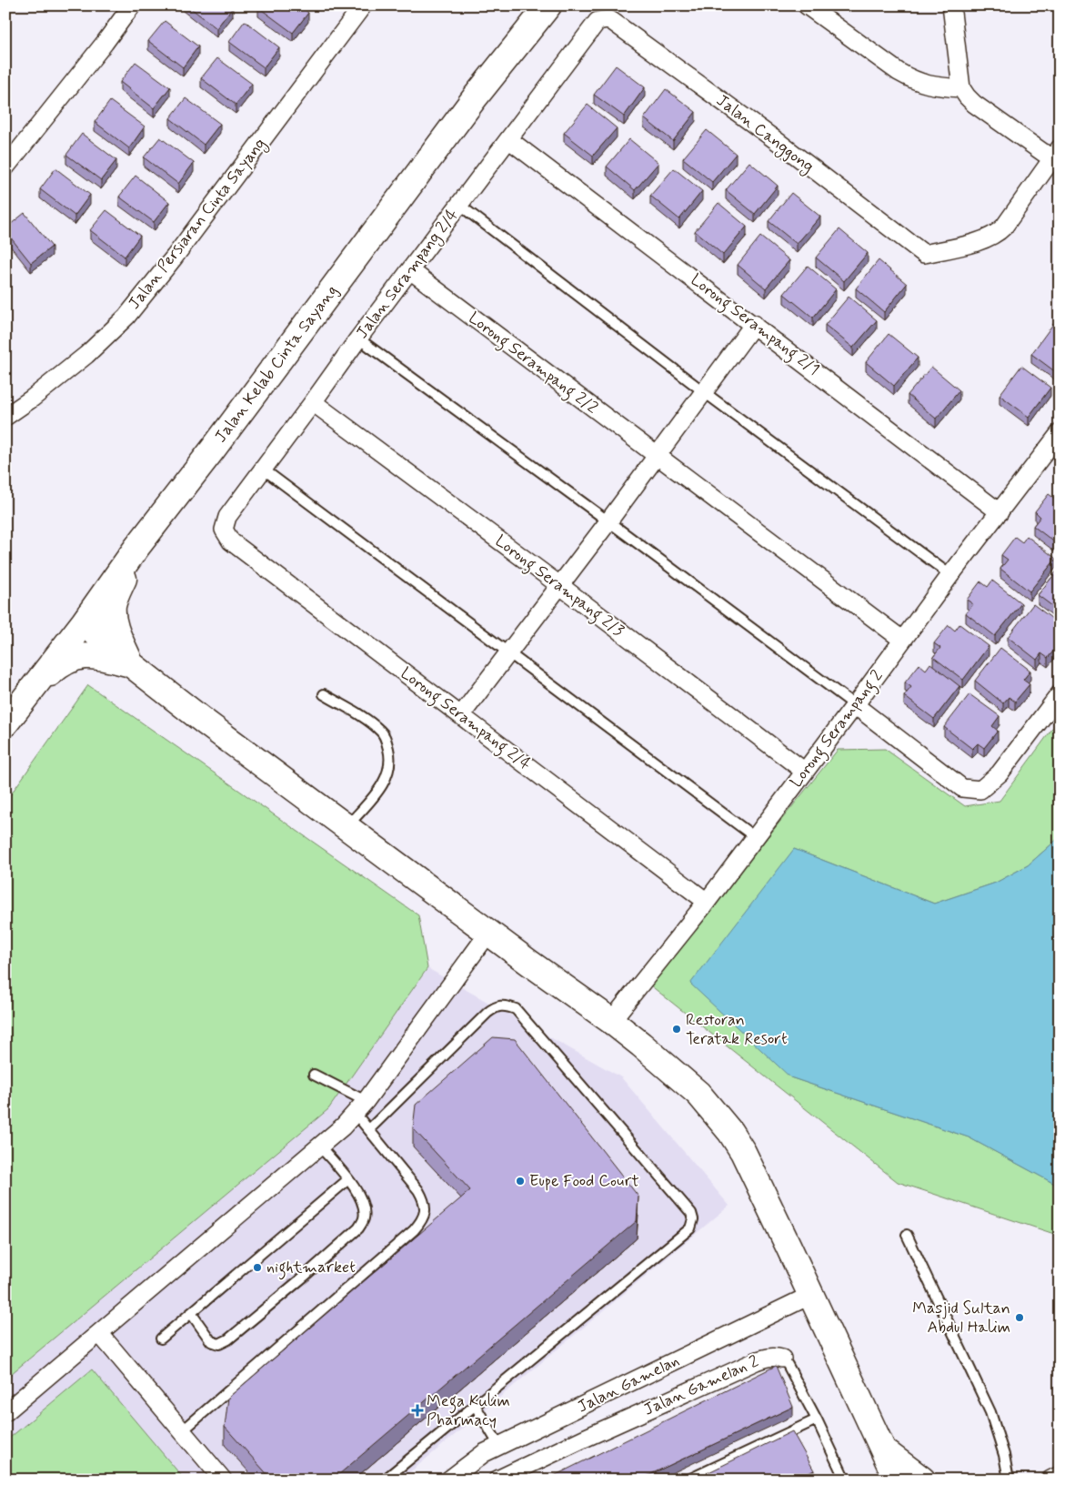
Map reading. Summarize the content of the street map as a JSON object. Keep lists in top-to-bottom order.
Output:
{
  "streets": {
    "main road": ["Jalan Kelab Cinta Sayang"],
    "street": [
      "Jalan Canggong",
      "Jalan Persiaran Cinta Sayang",
      "Jalan Serampang 2/4",
      "Lorong Serampang 2/1",
      "Lorong Serampang 2/2",
      "Lorong Serampang 2/3",
      "Lorong Serampang 2/4",
      "Lorong Serampang 2",
      "Jalan Gamelan",
      "Jalan Gamelan 2"
    ]
  },
  "crossings": [
    ["Jalan Canggong", "Jalan Serampang 2/4"],
    ["Jalan Serampang 2/4", "Lorong Serampang 2/1"],
    ["Jalan Serampang 2/4", "Lorong Serampang 2/2"],
    ["Jalan Serampang 2/4", "Lorong Serampang 2/3"],
    ["Jalan Serampang 2/4", "Lorong Serampang 2/4"],
    ["Lorong Serampang 2/1", "Lorong Serampang 2"],
    ["Lorong Serampang 2/2", "Lorong Serampang 2"],
    ["Lorong Serampang 2/3", "Lorong Serampang 2"],
    ["Lorong Serampang 2/4", "Lorong Serampang 2"]
  ],
  "places": {
    "other": [
      "Restoran Teratak Resort",
      "Eupe Food Court",
      "nightmarket",
      "Masjid Sultan Abdul Halim"
    ],
    "health": ["Mega Kulim Pharmacy"]
  }
}
